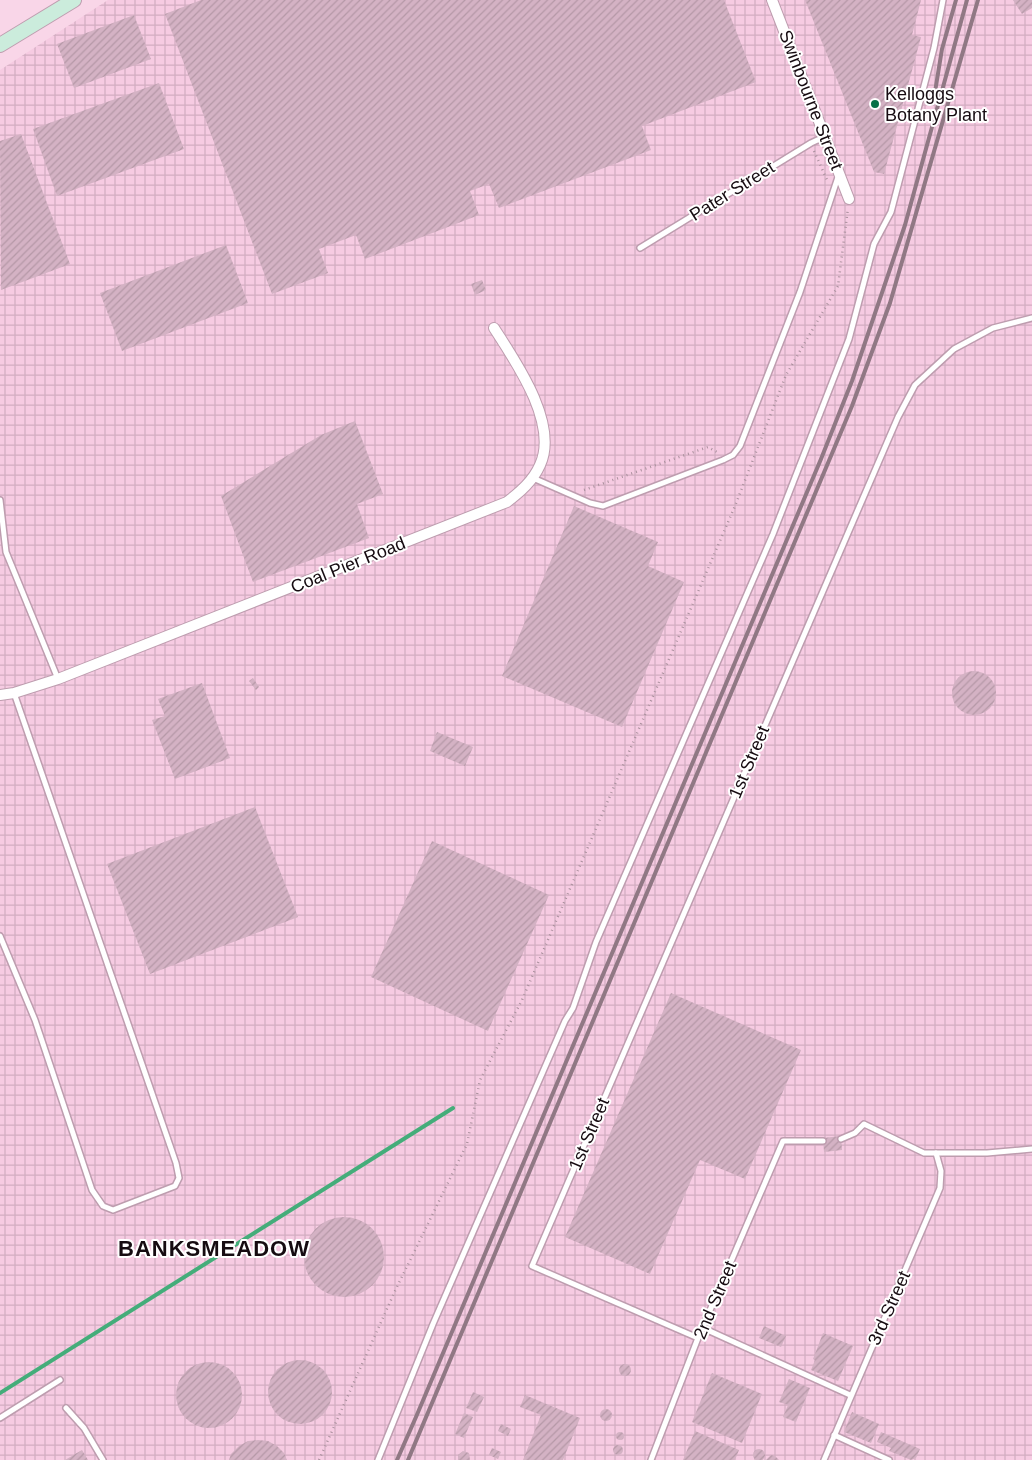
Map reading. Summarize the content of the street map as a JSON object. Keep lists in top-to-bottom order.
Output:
{
  "streets": {
    "street": ["Swinbourne Street", "Coal Pier Road"],
    "lane": [
      "Pater Street",
      "1st Street",
      "2nd Street",
      "3rd Street"
    ]
  },
  "crossings": [
    ["Swinbourne Street", "Pater Street"],
    ["1st Street", "2nd Street"]
  ],
  "districts": ["BANKSMEADOW"],
  "places": ["Kelloggs Botany Plant"]
}
